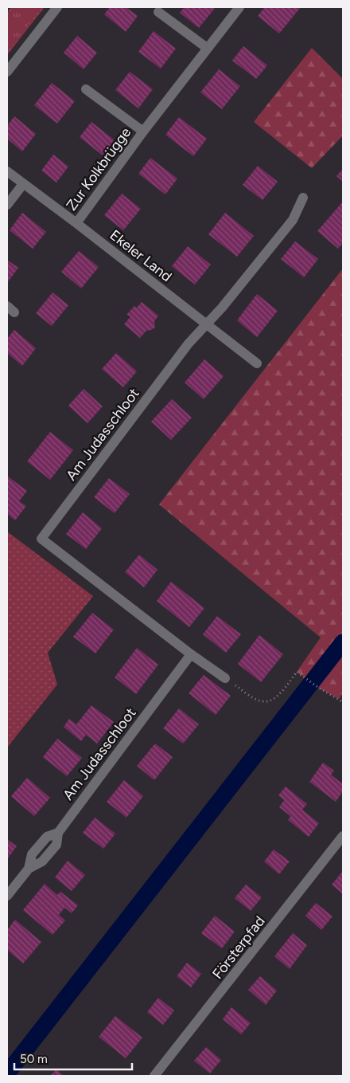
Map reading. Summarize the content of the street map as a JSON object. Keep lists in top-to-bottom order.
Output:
{
  "streets": {
    "street": [
      "Zur Kolkbrügge",
      "Ekeler Land",
      "Am Judasschloot",
      "Försterpfad"
    ]
  },
  "crossings": [
    ["Zur Kolkbrügge", "Ekeler Land"],
    ["Ekeler Land", "Am Judasschloot"]
  ],
  "scale_bar": "50 m"
}
